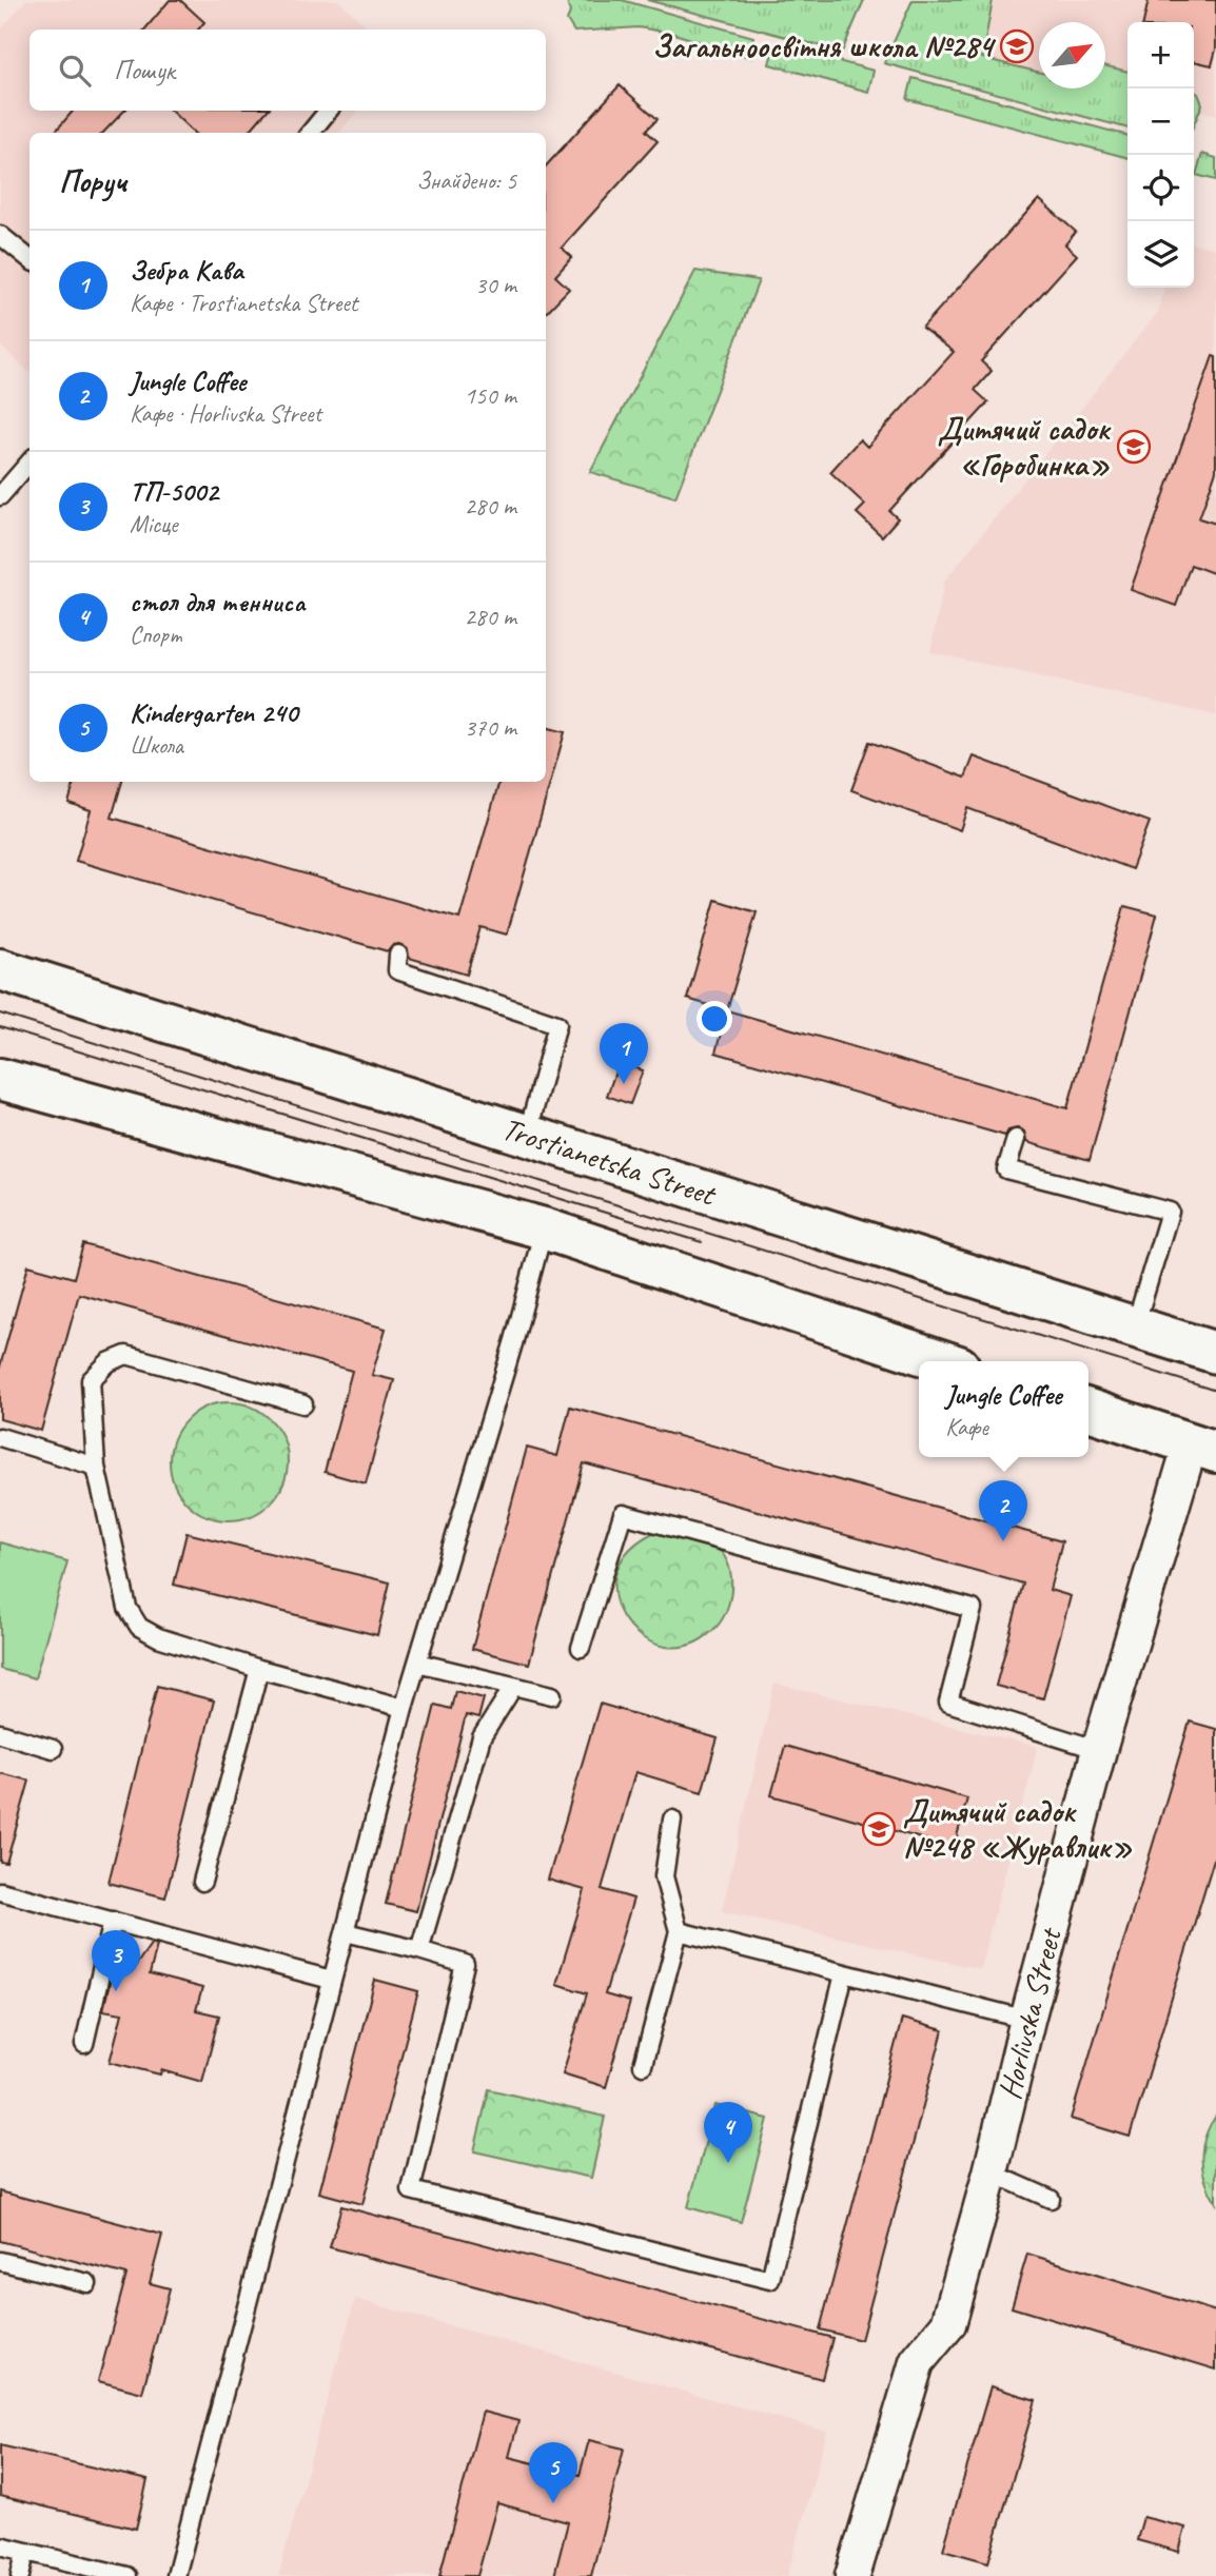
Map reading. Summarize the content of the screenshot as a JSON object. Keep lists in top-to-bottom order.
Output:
{
  "streets": {
    "main road": ["Trostianetska Street"],
    "street": ["Horlivska Street"]
  },
  "places": {
    "school or university": ["Загальноосвітня школа №284", "Дитячий садок «Горобинка»", "Дитячий садок №248 «Журавлик»"]
  },
  "north": "top right",
  "page": {
    "map_buttons": ["+", "−"],
    "search": "Пошук",
    "heading": ["Поруч", "Знайдено: 5"],
    "list": [
      {
        "mark": "1",
        "name": "Зебра Кава",
        "note": "Кафе · Trostianetska Street",
        "value": "30 m"
      },
      {
        "mark": "2",
        "name": "Jungle Coffee",
        "note": "Кафе · Horlivska Street",
        "value": "150 m"
      },
      {
        "mark": "3",
        "name": "ТП-5002",
        "note": "Місце",
        "value": "280 m"
      },
      {
        "mark": "4",
        "name": "стол для тенниса",
        "note": "Спорт",
        "value": "280 m"
      },
      {
        "mark": "5",
        "name": "Kindergarten 240",
        "note": "Школа",
        "value": "370 m"
      }
    ],
    "pins": [
      "1",
      "2",
      "3",
      "4",
      "5"
    ],
    "popup": ["Jungle Coffee", "Кафе"]
  }
}
